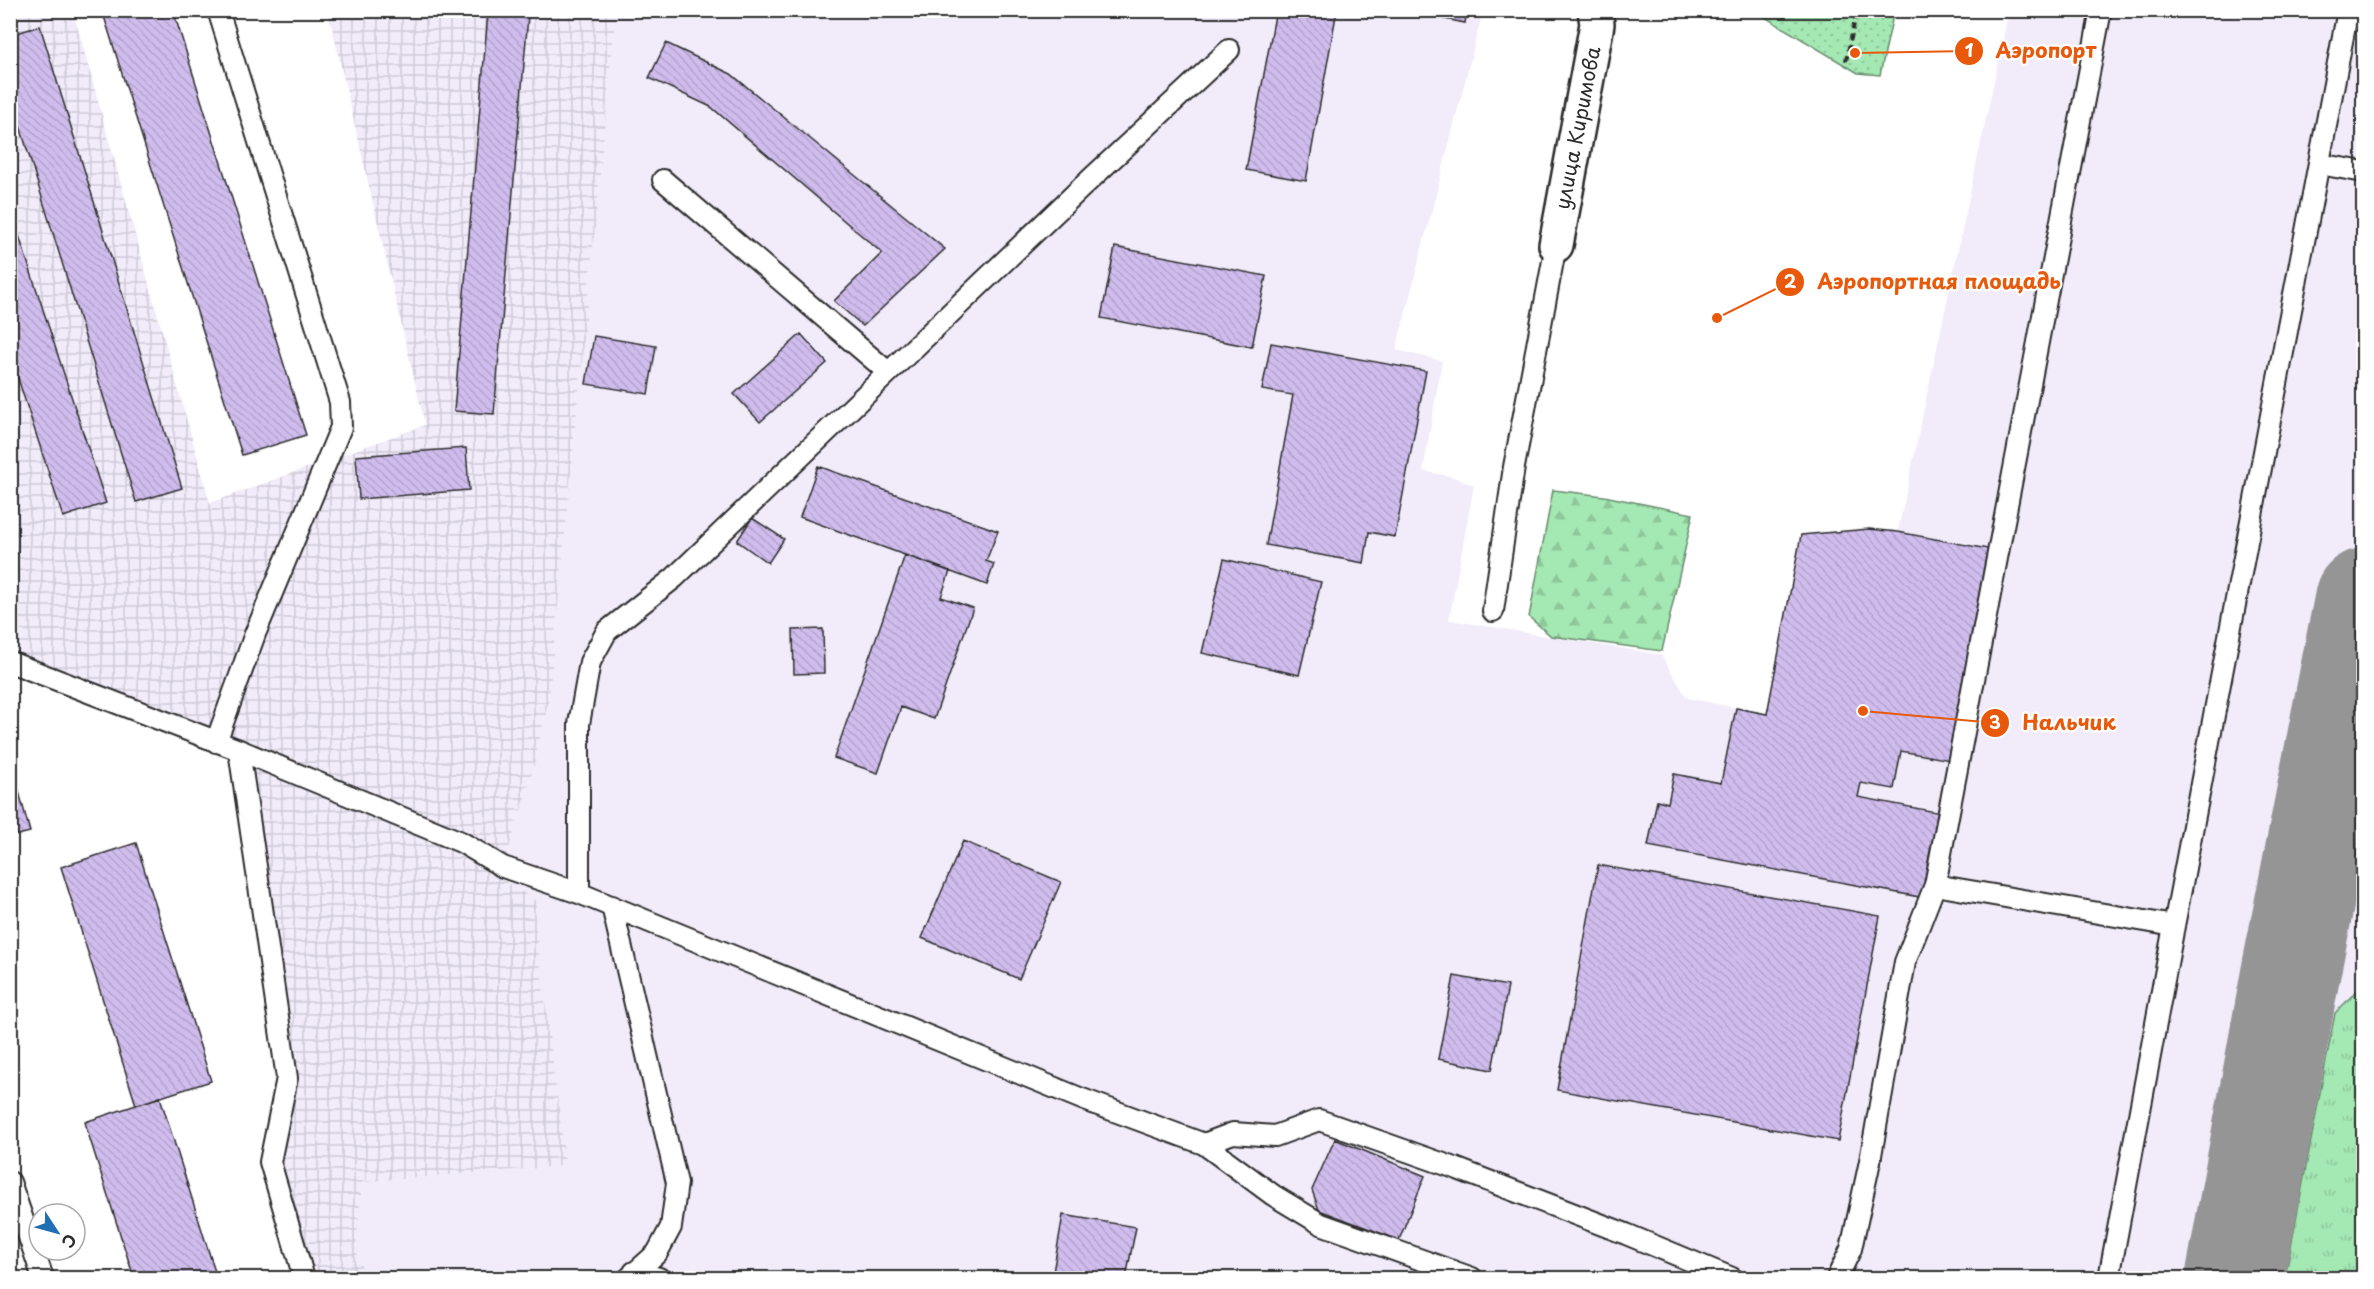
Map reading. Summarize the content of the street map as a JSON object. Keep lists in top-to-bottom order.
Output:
{
  "streets": {
    "main road": ["улица Киримова"]
  },
  "places": ["Аэропорт", "Аэропортная площадь", "Нальчик"],
  "north": "bottom right"
}
